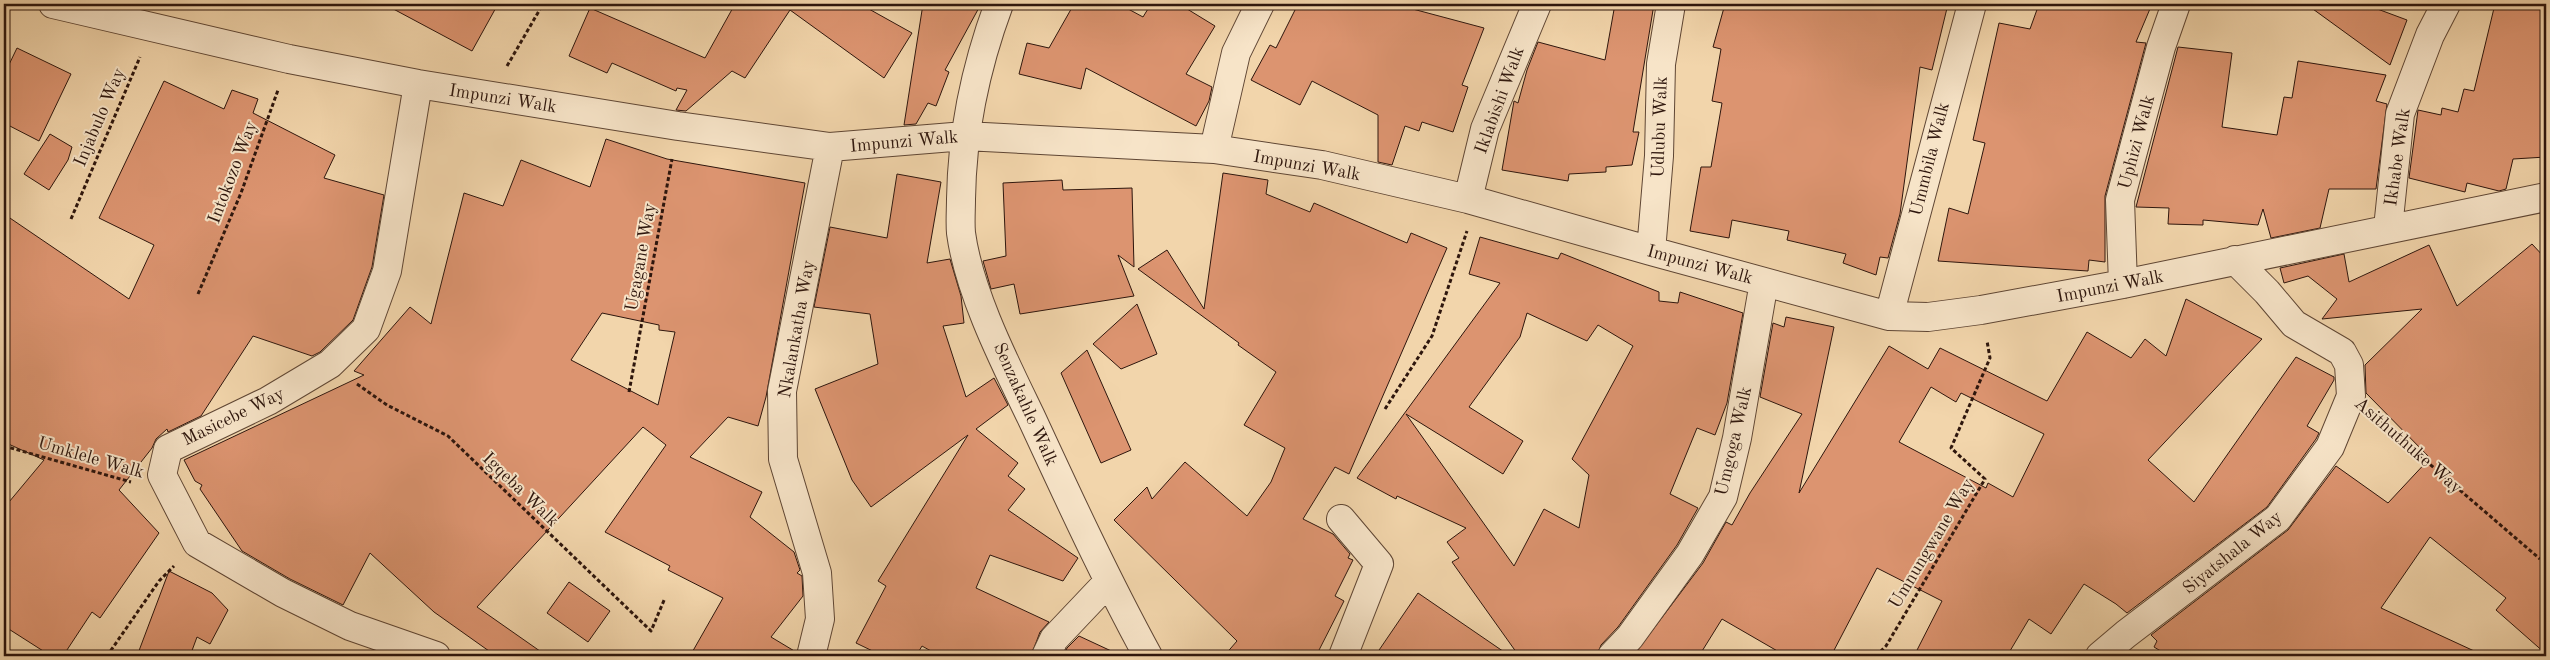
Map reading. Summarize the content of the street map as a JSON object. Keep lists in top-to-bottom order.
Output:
{
  "streets": {
    "street": [
      "Impunzi Walk",
      "Iklabishi Walk",
      "Udlubu Walk",
      "Uphizi Walk",
      "Ikhabe Walk",
      "Ummbila Walk",
      "Nkalankatha Way",
      "Senzakahle Walk",
      "Masicebe Way",
      "Umgoga Walk",
      "Asithuthuke Way",
      "Siyatshala Way"
    ],
    "path": [
      "Injabulo Way",
      "Intokozo Way",
      "Ugagane Way",
      "Umklele Walk",
      "Igqeba Walk",
      "Umnungwane Way"
    ]
  },
  "crossings": [
    ["Impunzi Walk", "Iklabishi Walk"],
    ["Impunzi Walk", "Injabulo Way"],
    ["Impunzi Walk", "Udlubu Walk"],
    ["Impunzi Walk", "Uphizi Walk"],
    ["Impunzi Walk", "Ikhabe Walk"],
    ["Impunzi Walk", "Ummbila Walk"],
    ["Impunzi Walk", "Intokozo Way"],
    ["Impunzi Walk", "Ugagane Way"],
    ["Impunzi Walk", "Nkalankatha Way"],
    ["Impunzi Walk", "Senzakahle Walk"],
    ["Impunzi Walk", "Masicebe Way"],
    ["Impunzi Walk", "Umgoga Walk"],
    ["Impunzi Walk", "Asithuthuke Way"],
    ["Impunzi Walk", "Umnungwane Way"],
    ["Masicebe Way", "Umklele Walk"],
    ["Masicebe Way", "Igqeba Walk"],
    ["Asithuthuke Way", "Siyatshala Way"]
  ]
}
